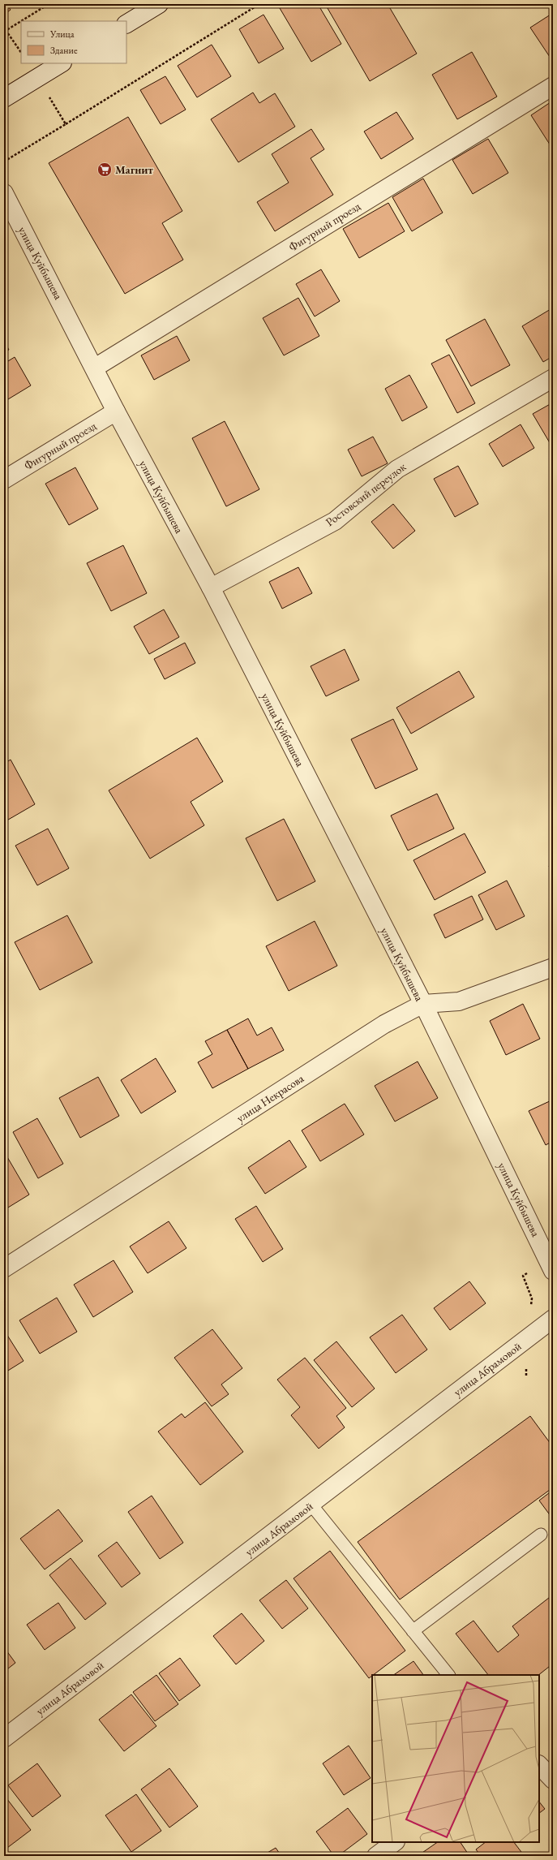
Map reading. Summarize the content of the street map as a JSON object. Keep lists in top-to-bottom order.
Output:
{
  "streets": {
    "street": [
      "Фигурный проезд",
      "улица Куйбышева",
      "Ростовский переулок",
      "улица Некрасова",
      "улица Абрамовой"
    ]
  },
  "crossings": [
    ["Фигурный проезд", "улица Куйбышева"],
    ["улица Куйбышева", "Ростовский переулок"],
    ["улица Куйбышева", "улица Некрасова"]
  ],
  "places": {
    "supermarket": ["Магнит"]
  },
  "legend": ["Улица", "Здание"]
}
